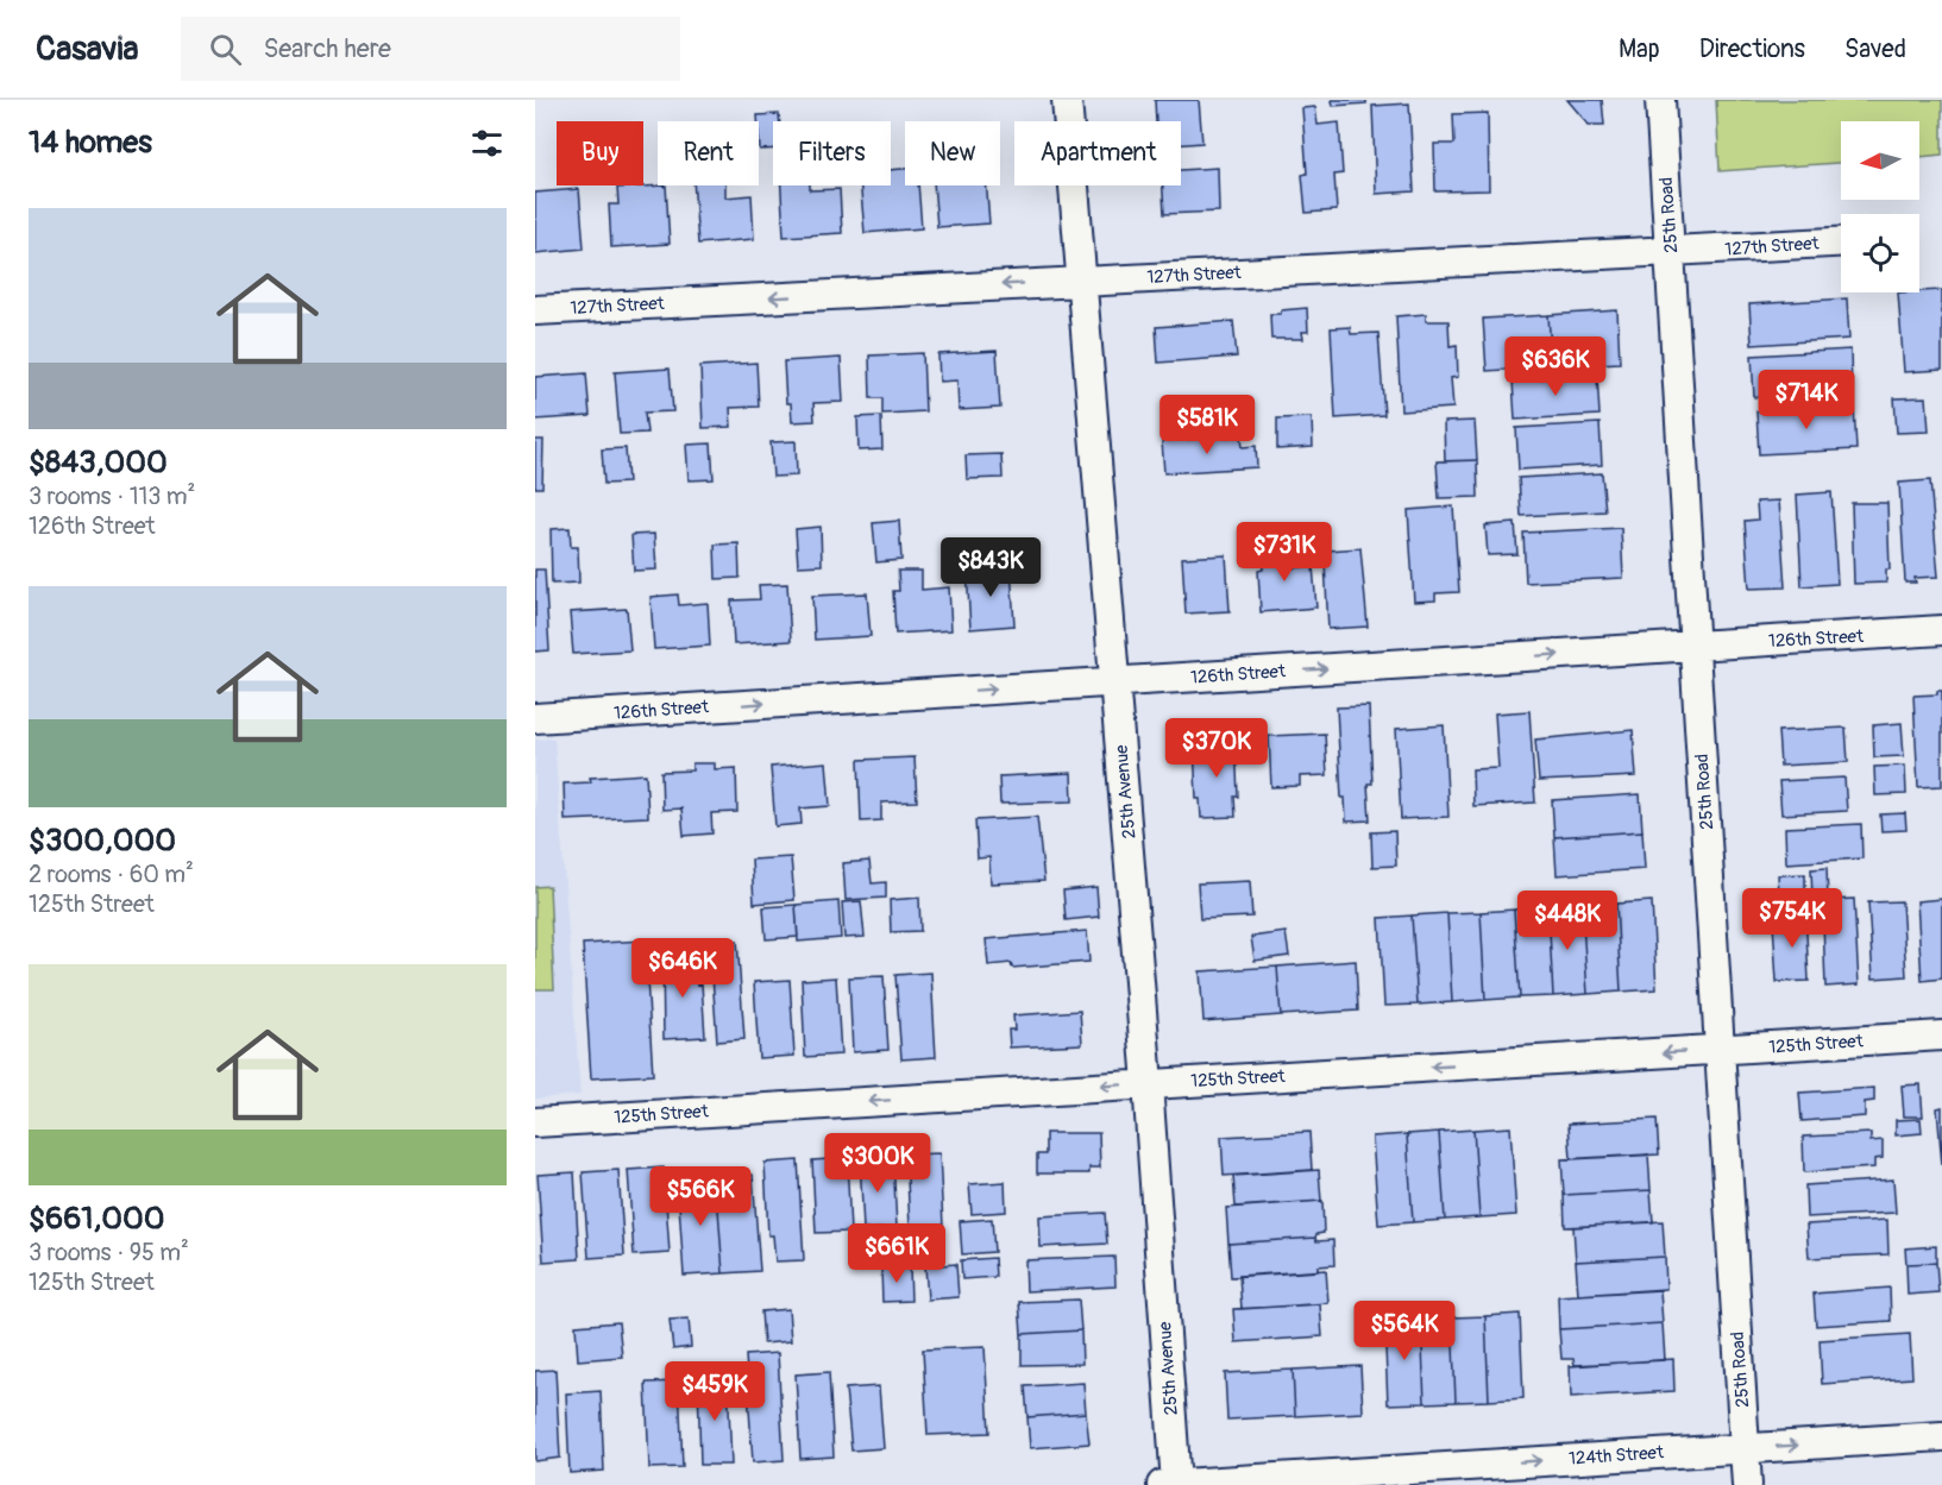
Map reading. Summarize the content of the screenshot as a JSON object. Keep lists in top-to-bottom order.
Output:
{
  "streets": {
    "street": [
      "25th Road",
      "127th Street",
      "126th Street",
      "25th Avenue",
      "125th Street",
      "124th Street"
    ]
  },
  "crossings": [
    ["25th Road", "127th Street"],
    ["25th Road", "126th Street"],
    ["25th Road", "125th Street"],
    ["25th Road", "124th Street"],
    ["127th Street", "25th Avenue"],
    ["126th Street", "25th Avenue"],
    ["25th Avenue", "125th Street"],
    ["25th Avenue", "124th Street"]
  ],
  "one_way": [
    "127th Street",
    "126th Street",
    "125th Street",
    "124th Street"
  ],
  "north": "left",
  "page": {
    "header": "Casavia",
    "search": "Search here",
    "nav": ["Map", "Directions", "Saved"],
    "heading": "14 homes",
    "chip": [
      "Buy",
      "Rent",
      "Filters",
      "New",
      "Apartment"
    ],
    "list": [
      {
        "name": "$843,000",
        "note": "3 rooms · 113 m² · 126th Street"
      },
      {
        "name": "$300,000",
        "note": "2 rooms · 60 m² · 125th Street"
      },
      {
        "name": "$661,000",
        "note": "3 rooms · 95 m² · 125th Street"
      }
    ],
    "price": [
      "$636K",
      "$714K",
      "$581K",
      "$731K",
      "$843K",
      "$370K",
      "$754K",
      "$448K",
      "$646K",
      "$300K",
      "$566K",
      "$661K",
      "$564K",
      "$459K"
    ]
  }
}
